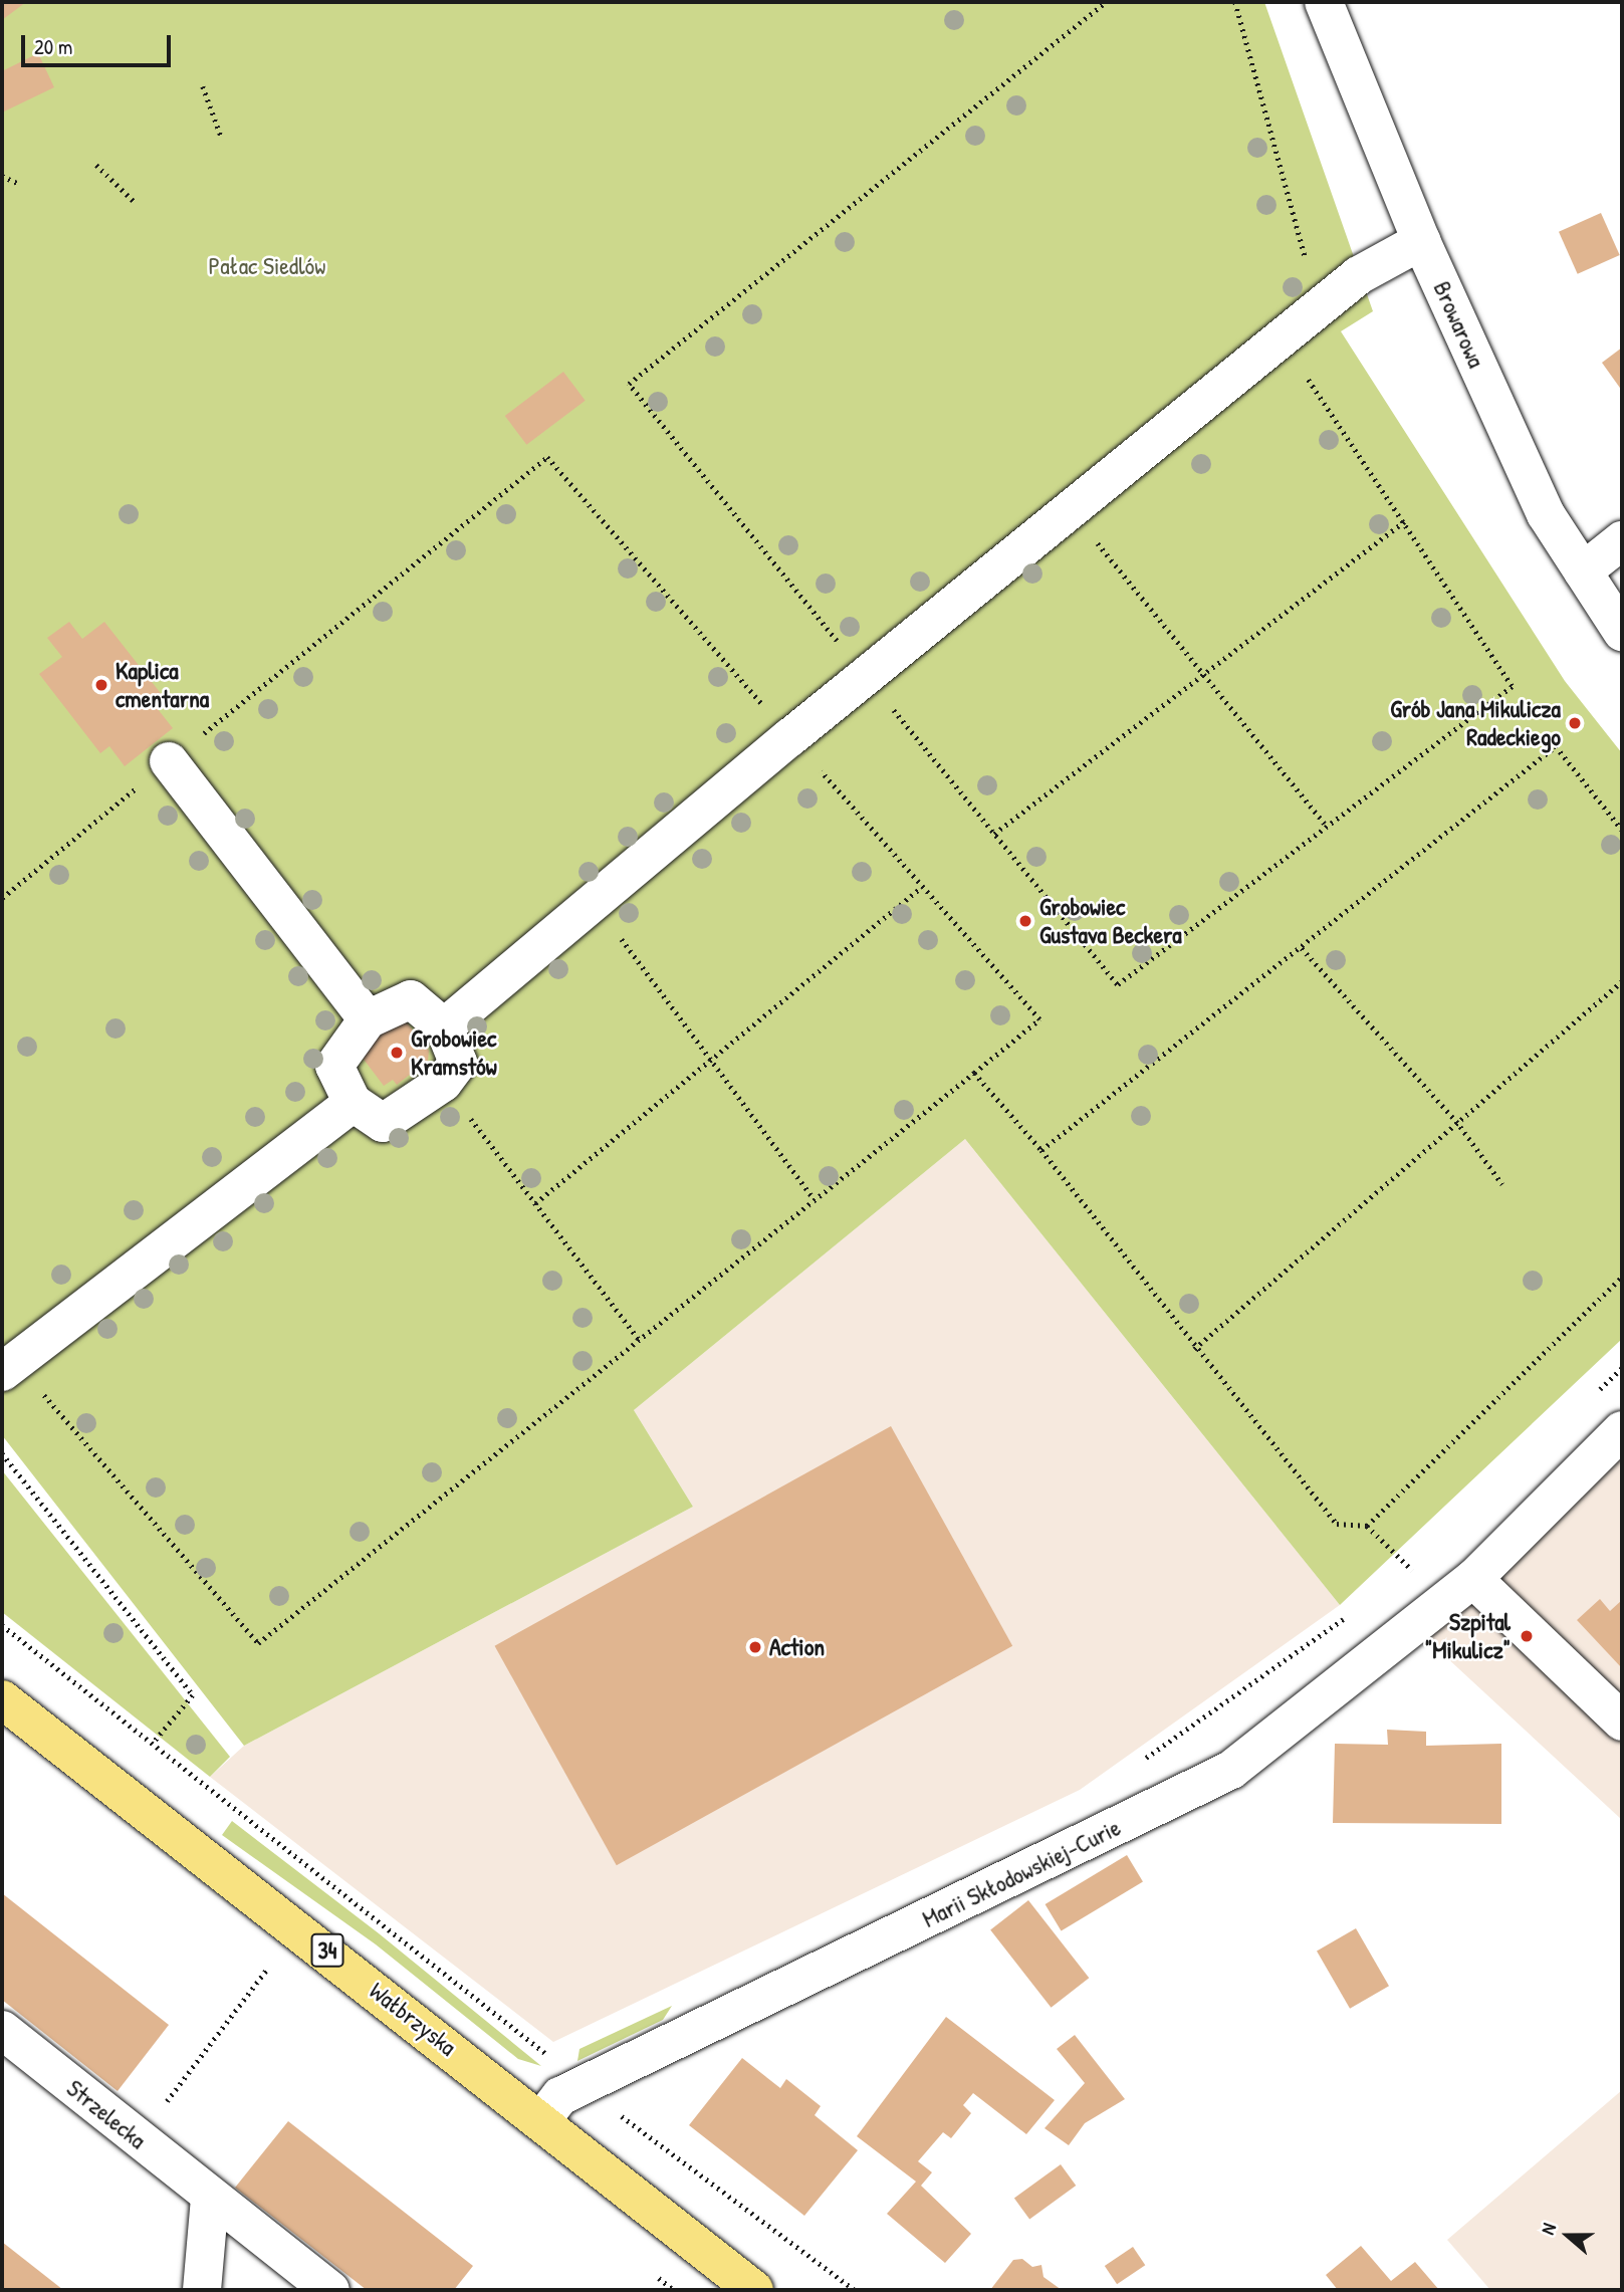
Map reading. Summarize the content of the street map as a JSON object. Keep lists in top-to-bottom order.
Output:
{
  "streets": {
    "main road": ["34", "Wałbrzyska"],
    "street": ["Browarowa", "Marii Skłodowskiej-Curie", "Strzelecka"]
  },
  "crossings": [
    ["Marii Skłodowskiej-Curie", "Wałbrzyska"]
  ],
  "parks": ["Pałac Siedlów"],
  "places": [
    "Kaplica cmentarna",
    "Grób Jana Mikulicza Radeckiego",
    "Grobowiec Gustava Beckera",
    "Grobowiec Kramstów",
    "Szpital \"Mikulicz\"",
    "Action"
  ],
  "scale_bar": "20 m",
  "north": "left"
}
